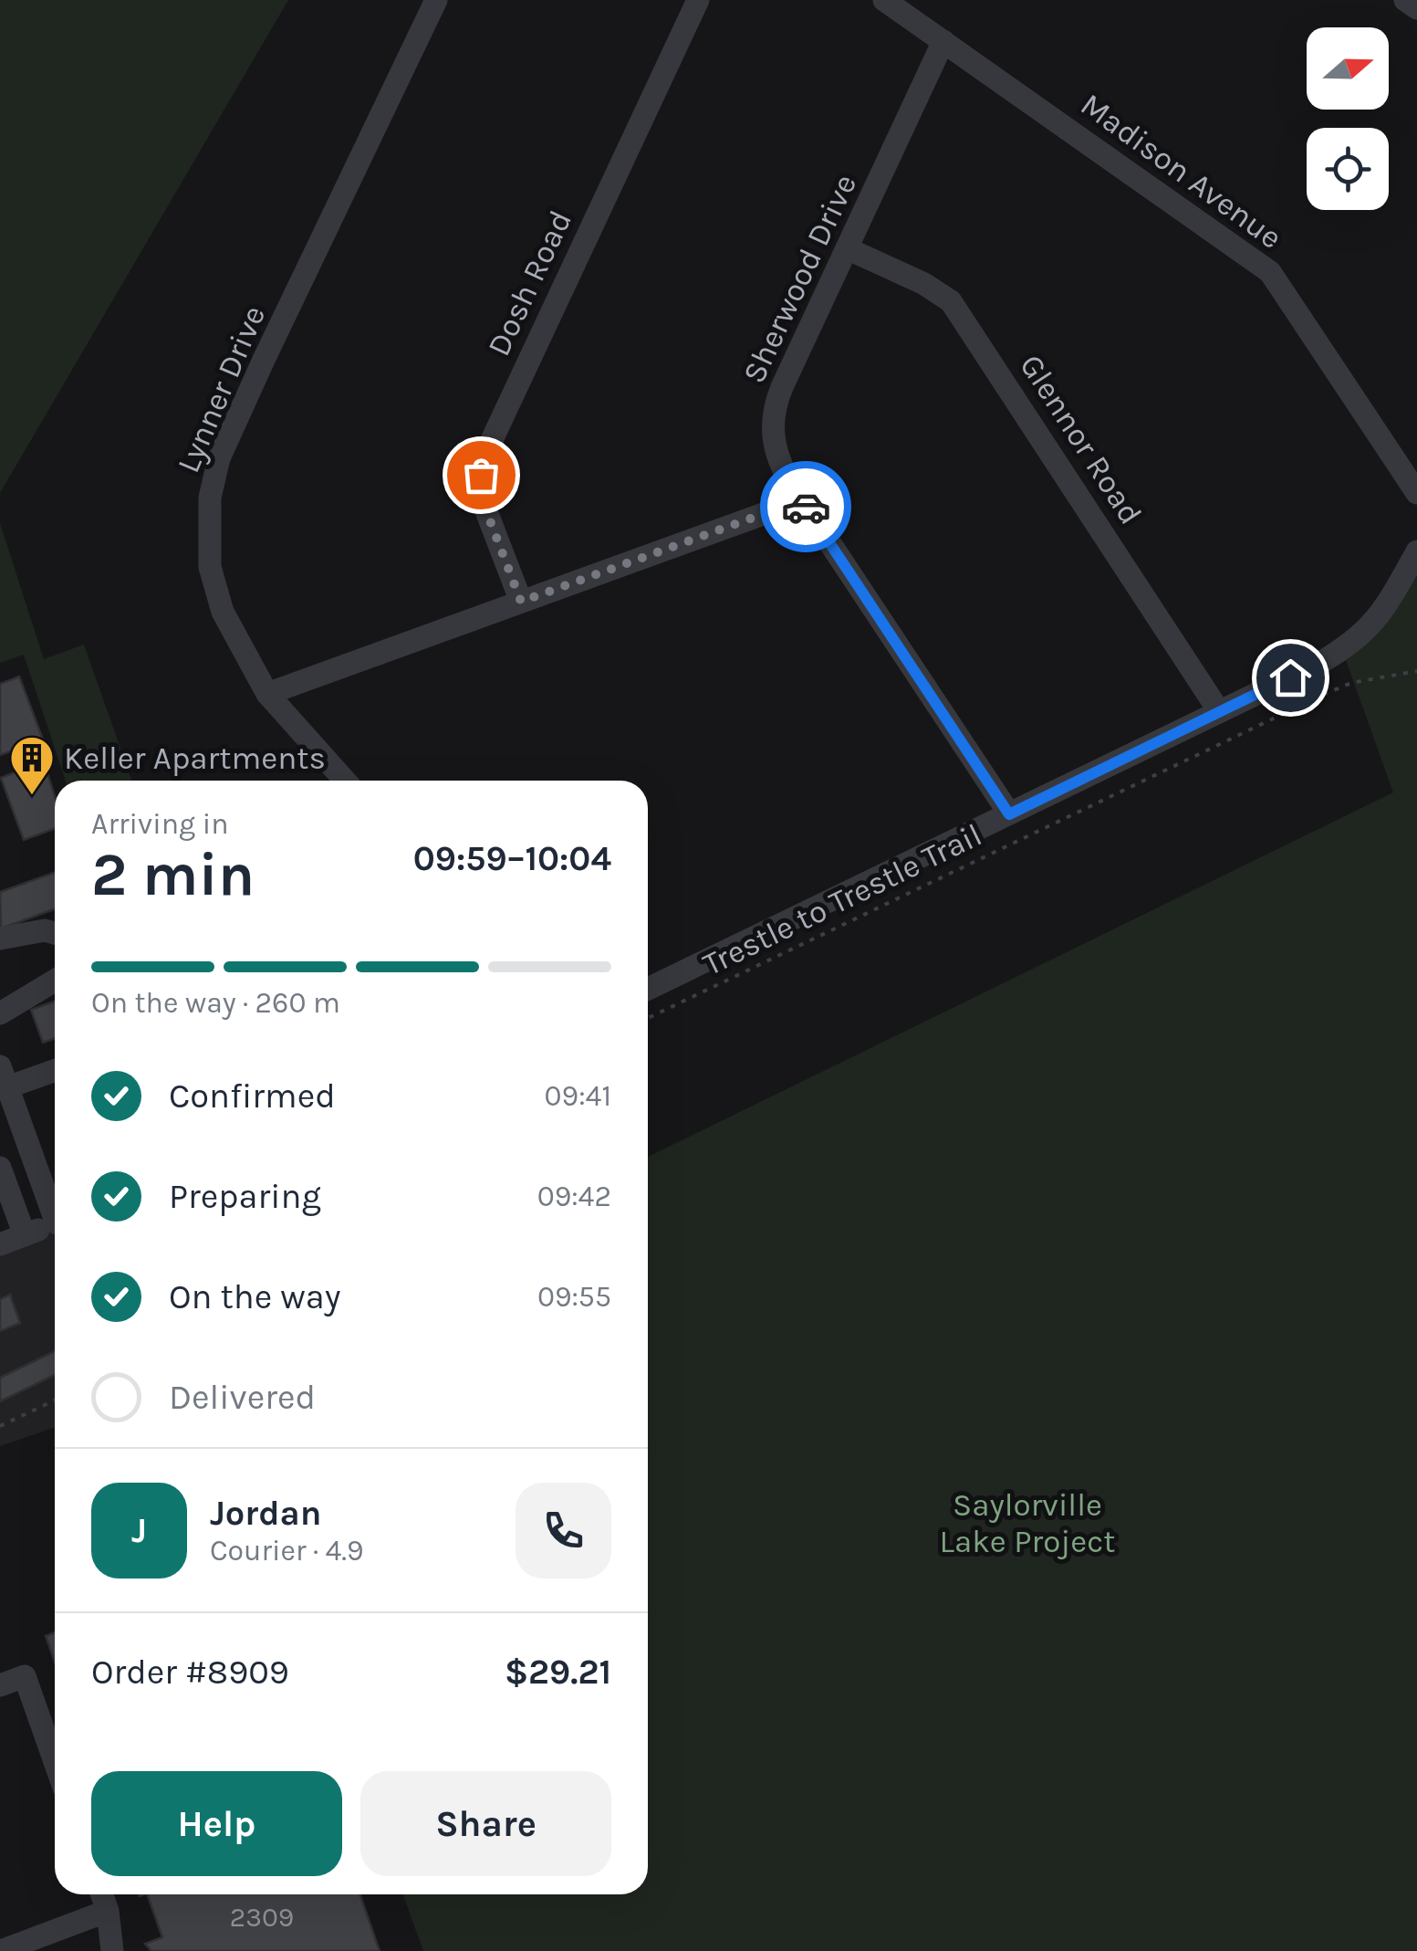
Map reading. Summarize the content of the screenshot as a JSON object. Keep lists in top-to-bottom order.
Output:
{
  "streets": {
    "street": [
      "Madison Avenue",
      "Sherwood Drive",
      "Dosh Road",
      "Lynner Drive",
      "Glennor Road"
    ],
    "path": ["Trestle to Trestle Trail"]
  },
  "crossings": [
    ["Madison Avenue", "Sherwood Drive"],
    ["Sherwood Drive", "Glennor Road"]
  ],
  "parks": ["Saylorville Lake Project"],
  "places": {
    "building": ["Keller Apartments"]
  },
  "house_numbers": ["2309"],
  "north": "right",
  "page": {
    "heading": ["2 min", "Arriving in", "09:59–10:04"],
    "panel": [
      "Jordan",
      "Courier · 4.9",
      "Order #8909",
      "$29.21"
    ],
    "bar": "On the way · 260 m",
    "list": [
      ["Confirmed", "09:41"],
      ["Preparing", "09:42"],
      ["On the way", "09:55"],
      "Delivered"
    ],
    "round": "J",
    "buttons": ["Help", "Share"]
  }
}
